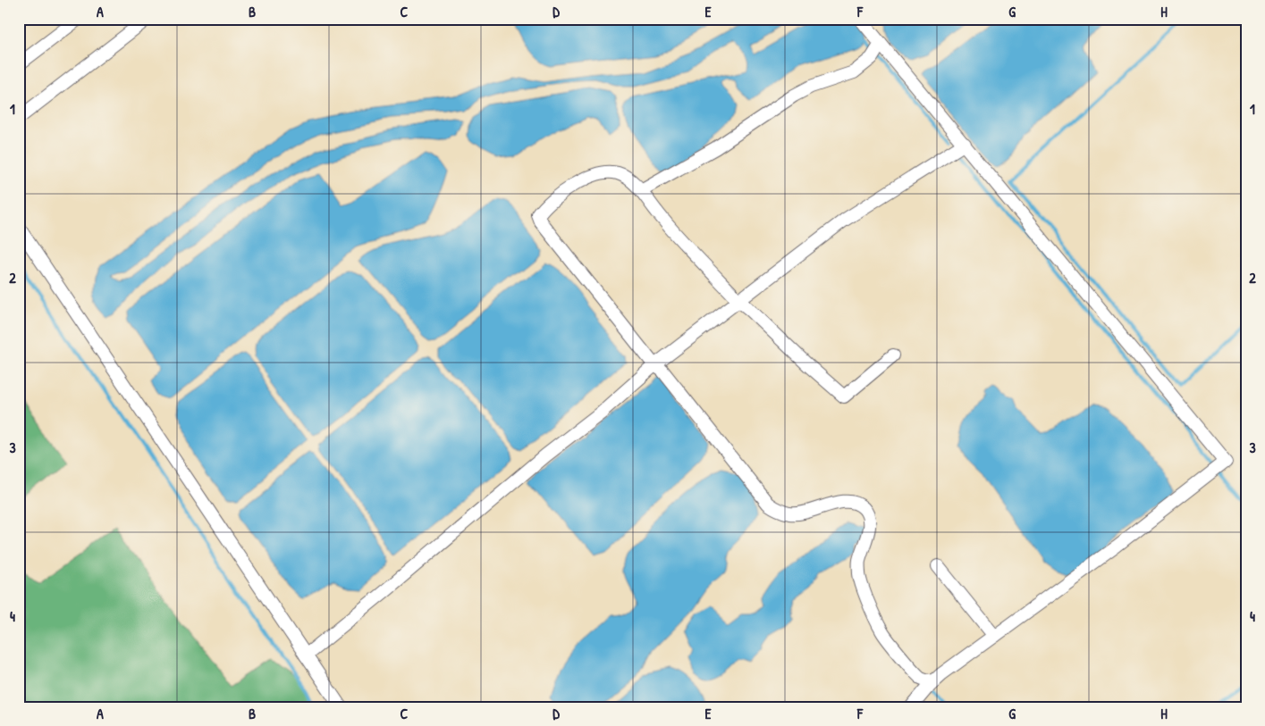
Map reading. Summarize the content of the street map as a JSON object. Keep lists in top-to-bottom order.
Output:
{
  "grid": {
    "columns": [
      "A",
      "B",
      "C",
      "D",
      "E",
      "F",
      "G",
      "H"
    ],
    "rows": [
      "1",
      "2",
      "3",
      "4"
    ]
  }
}
